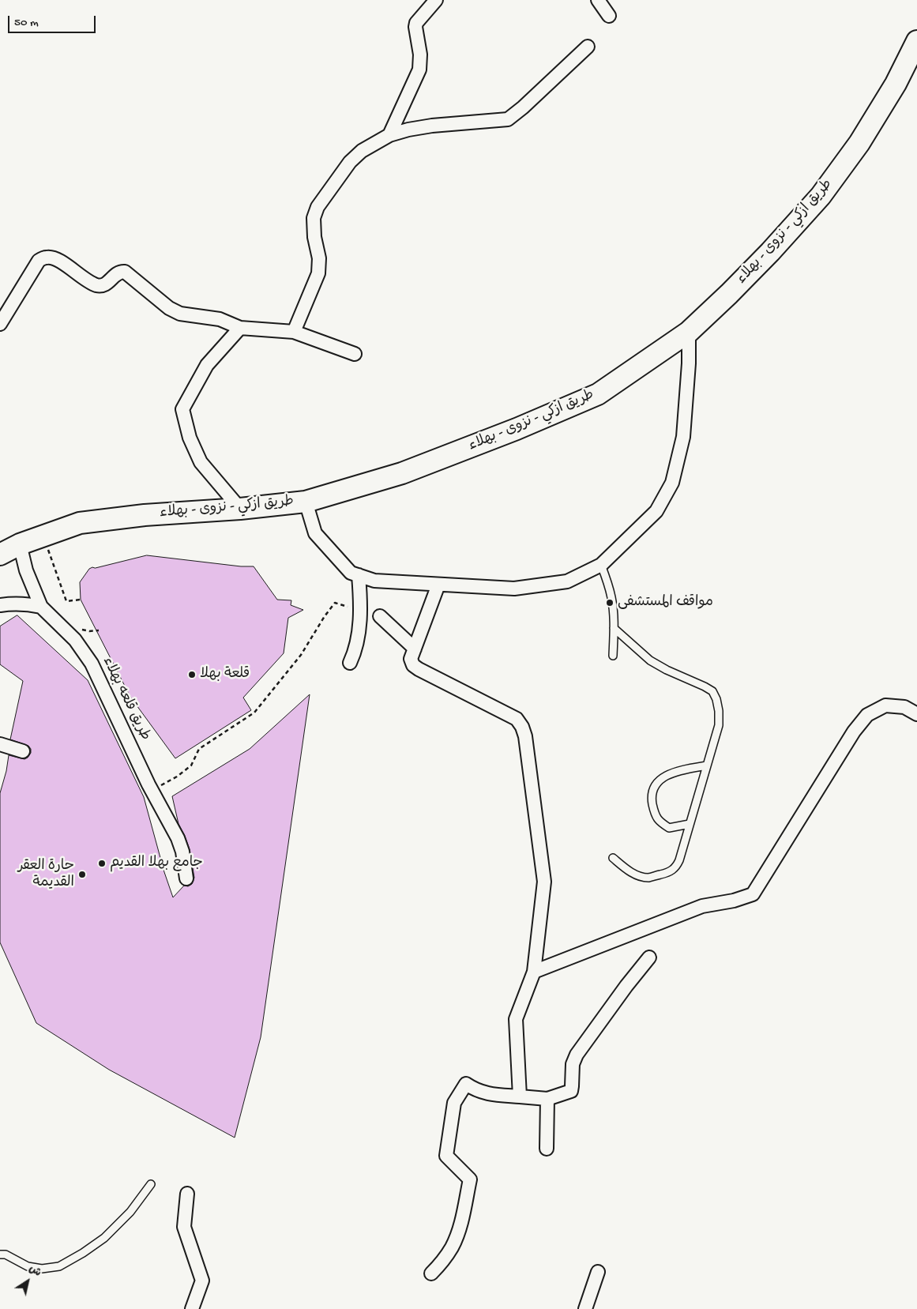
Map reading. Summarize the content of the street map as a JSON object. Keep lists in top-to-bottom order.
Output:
{
  "streets": {
    "main road": ["طريق ازكي - نزوى - بهلاء"],
    "street": ["طريق قلعه بهلاء"]
  },
  "crossings": [
    ["طريق ازكي - نزوى - بهلاء", "طريق قلعه بهلاء"]
  ],
  "places": [
    "مواقف المستشفى",
    "قلعة بهلا",
    "جامع بهلا القديم",
    "حارة العقر القديمة"
  ],
  "scale_bar": "50 m",
  "north": "top right"
}
